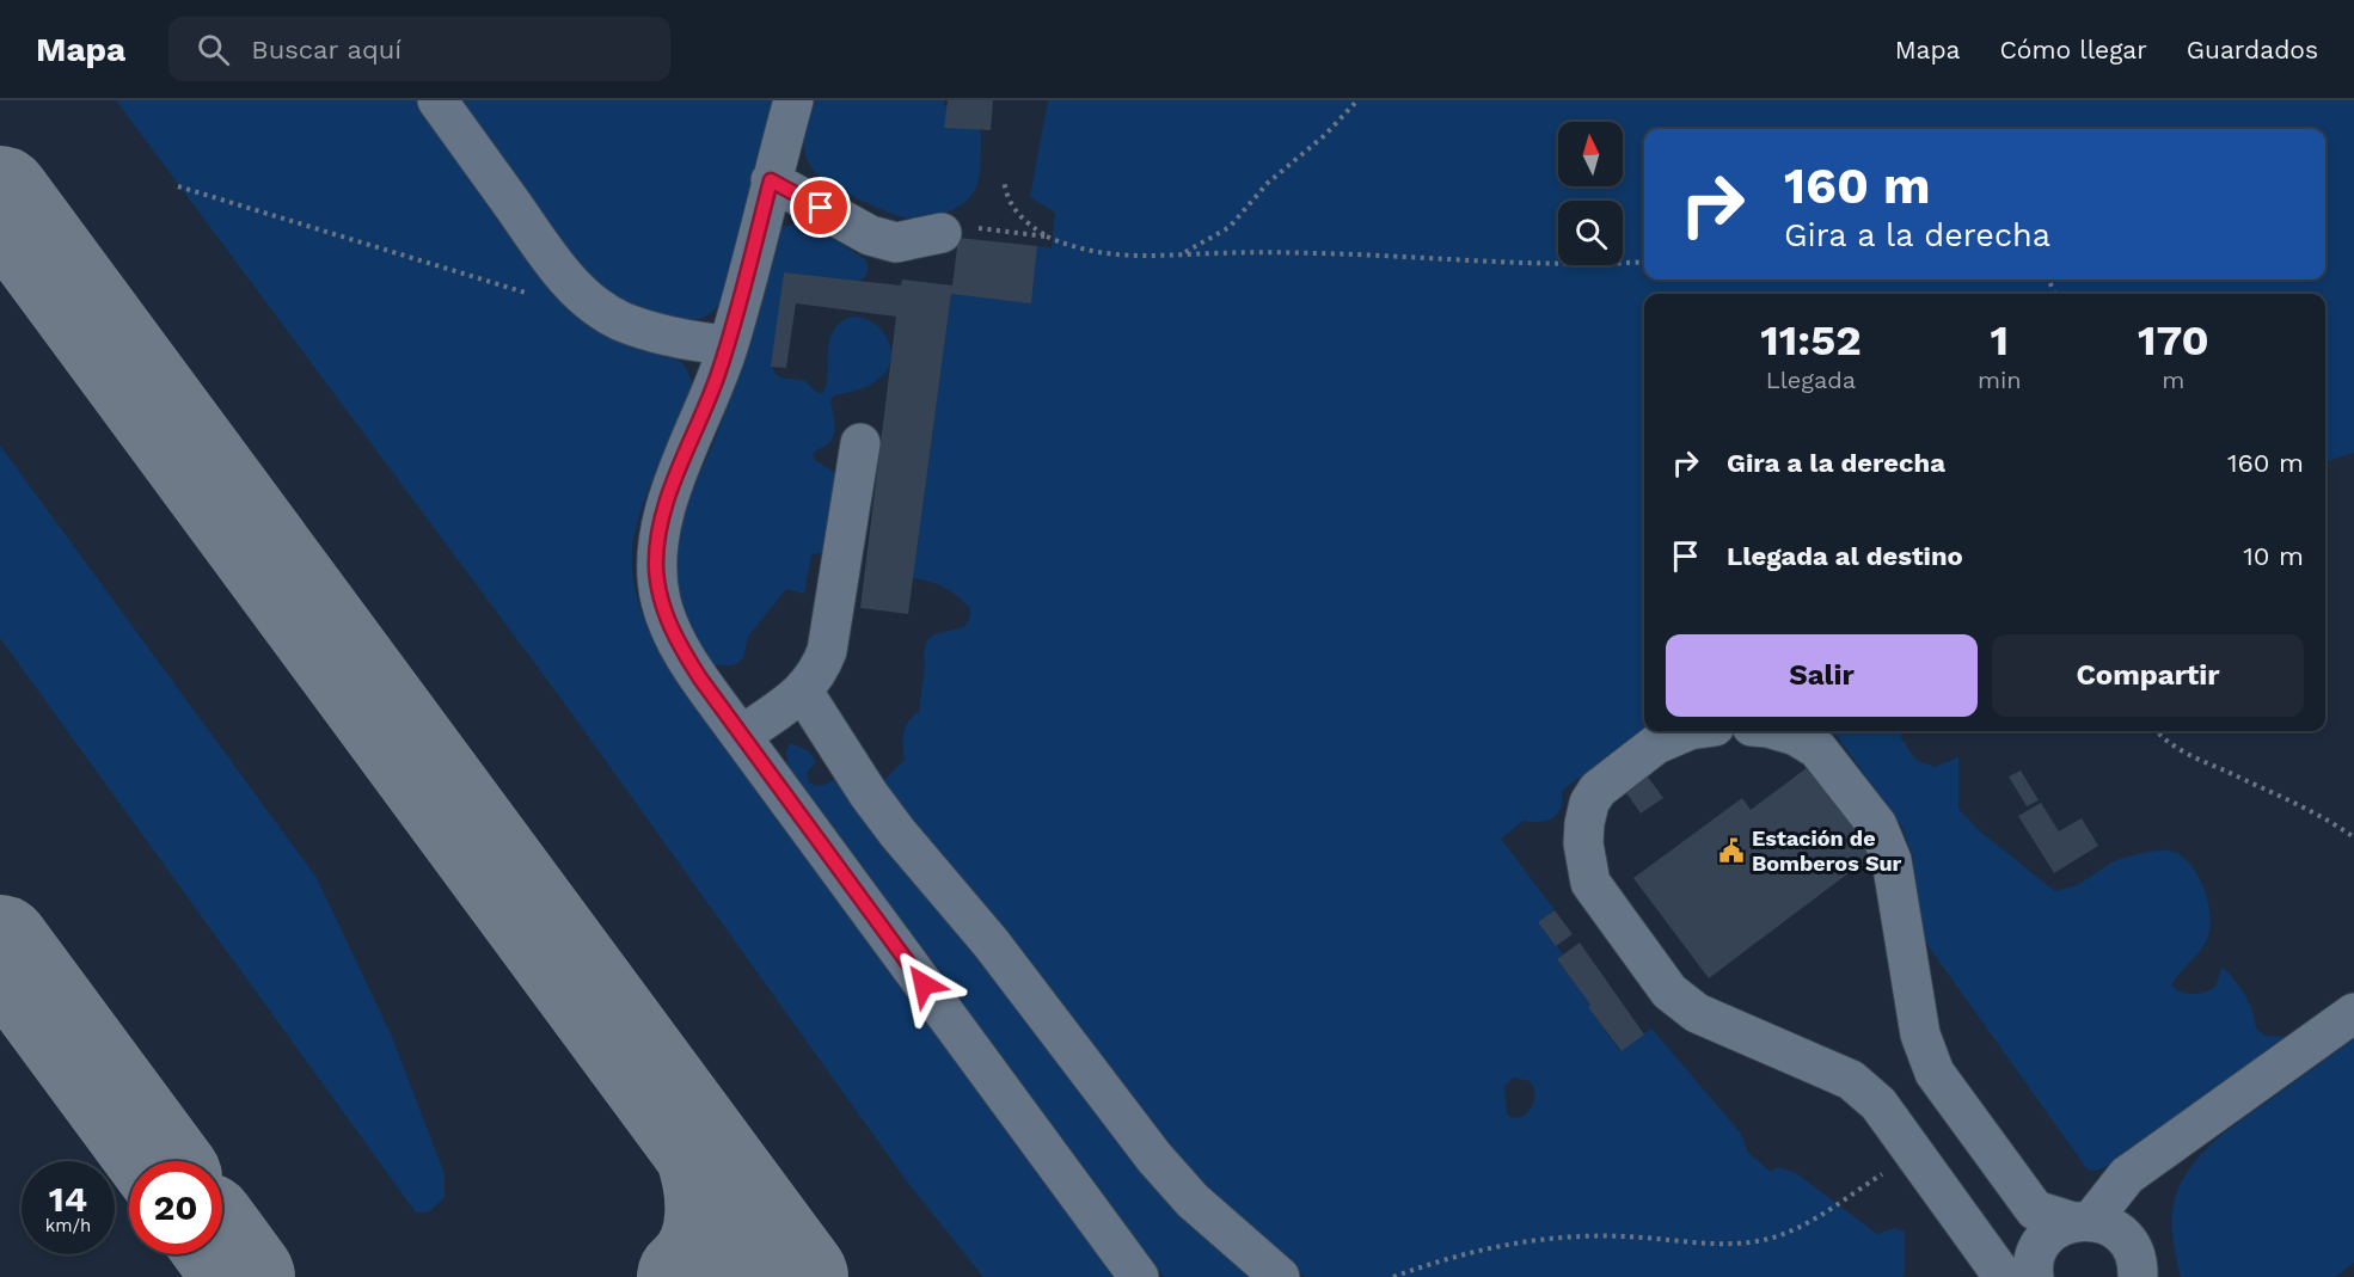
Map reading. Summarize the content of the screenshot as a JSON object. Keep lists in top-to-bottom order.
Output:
{
  "places": {
    "public building": ["Estación de Bomberos Sur"]
  },
  "north": "top",
  "page": {
    "header": "Mapa",
    "search": "Buscar aquí",
    "nav": ["Mapa", "Cómo llegar", "Guardados"],
    "turn": ["160 m", "Gira a la derecha"],
    "eta": [
      "11:52",
      "Llegada",
      "1",
      "min",
      "170",
      "m"
    ],
    "list": [
      {
        "name": "Gira a la derecha",
        "value": "160 m"
      },
      {
        "name": "Llegada al destino",
        "value": "10 m"
      }
    ],
    "buttons": ["Salir", "Compartir"],
    "speed": "14 km/h",
    "limit": "20"
  }
}
